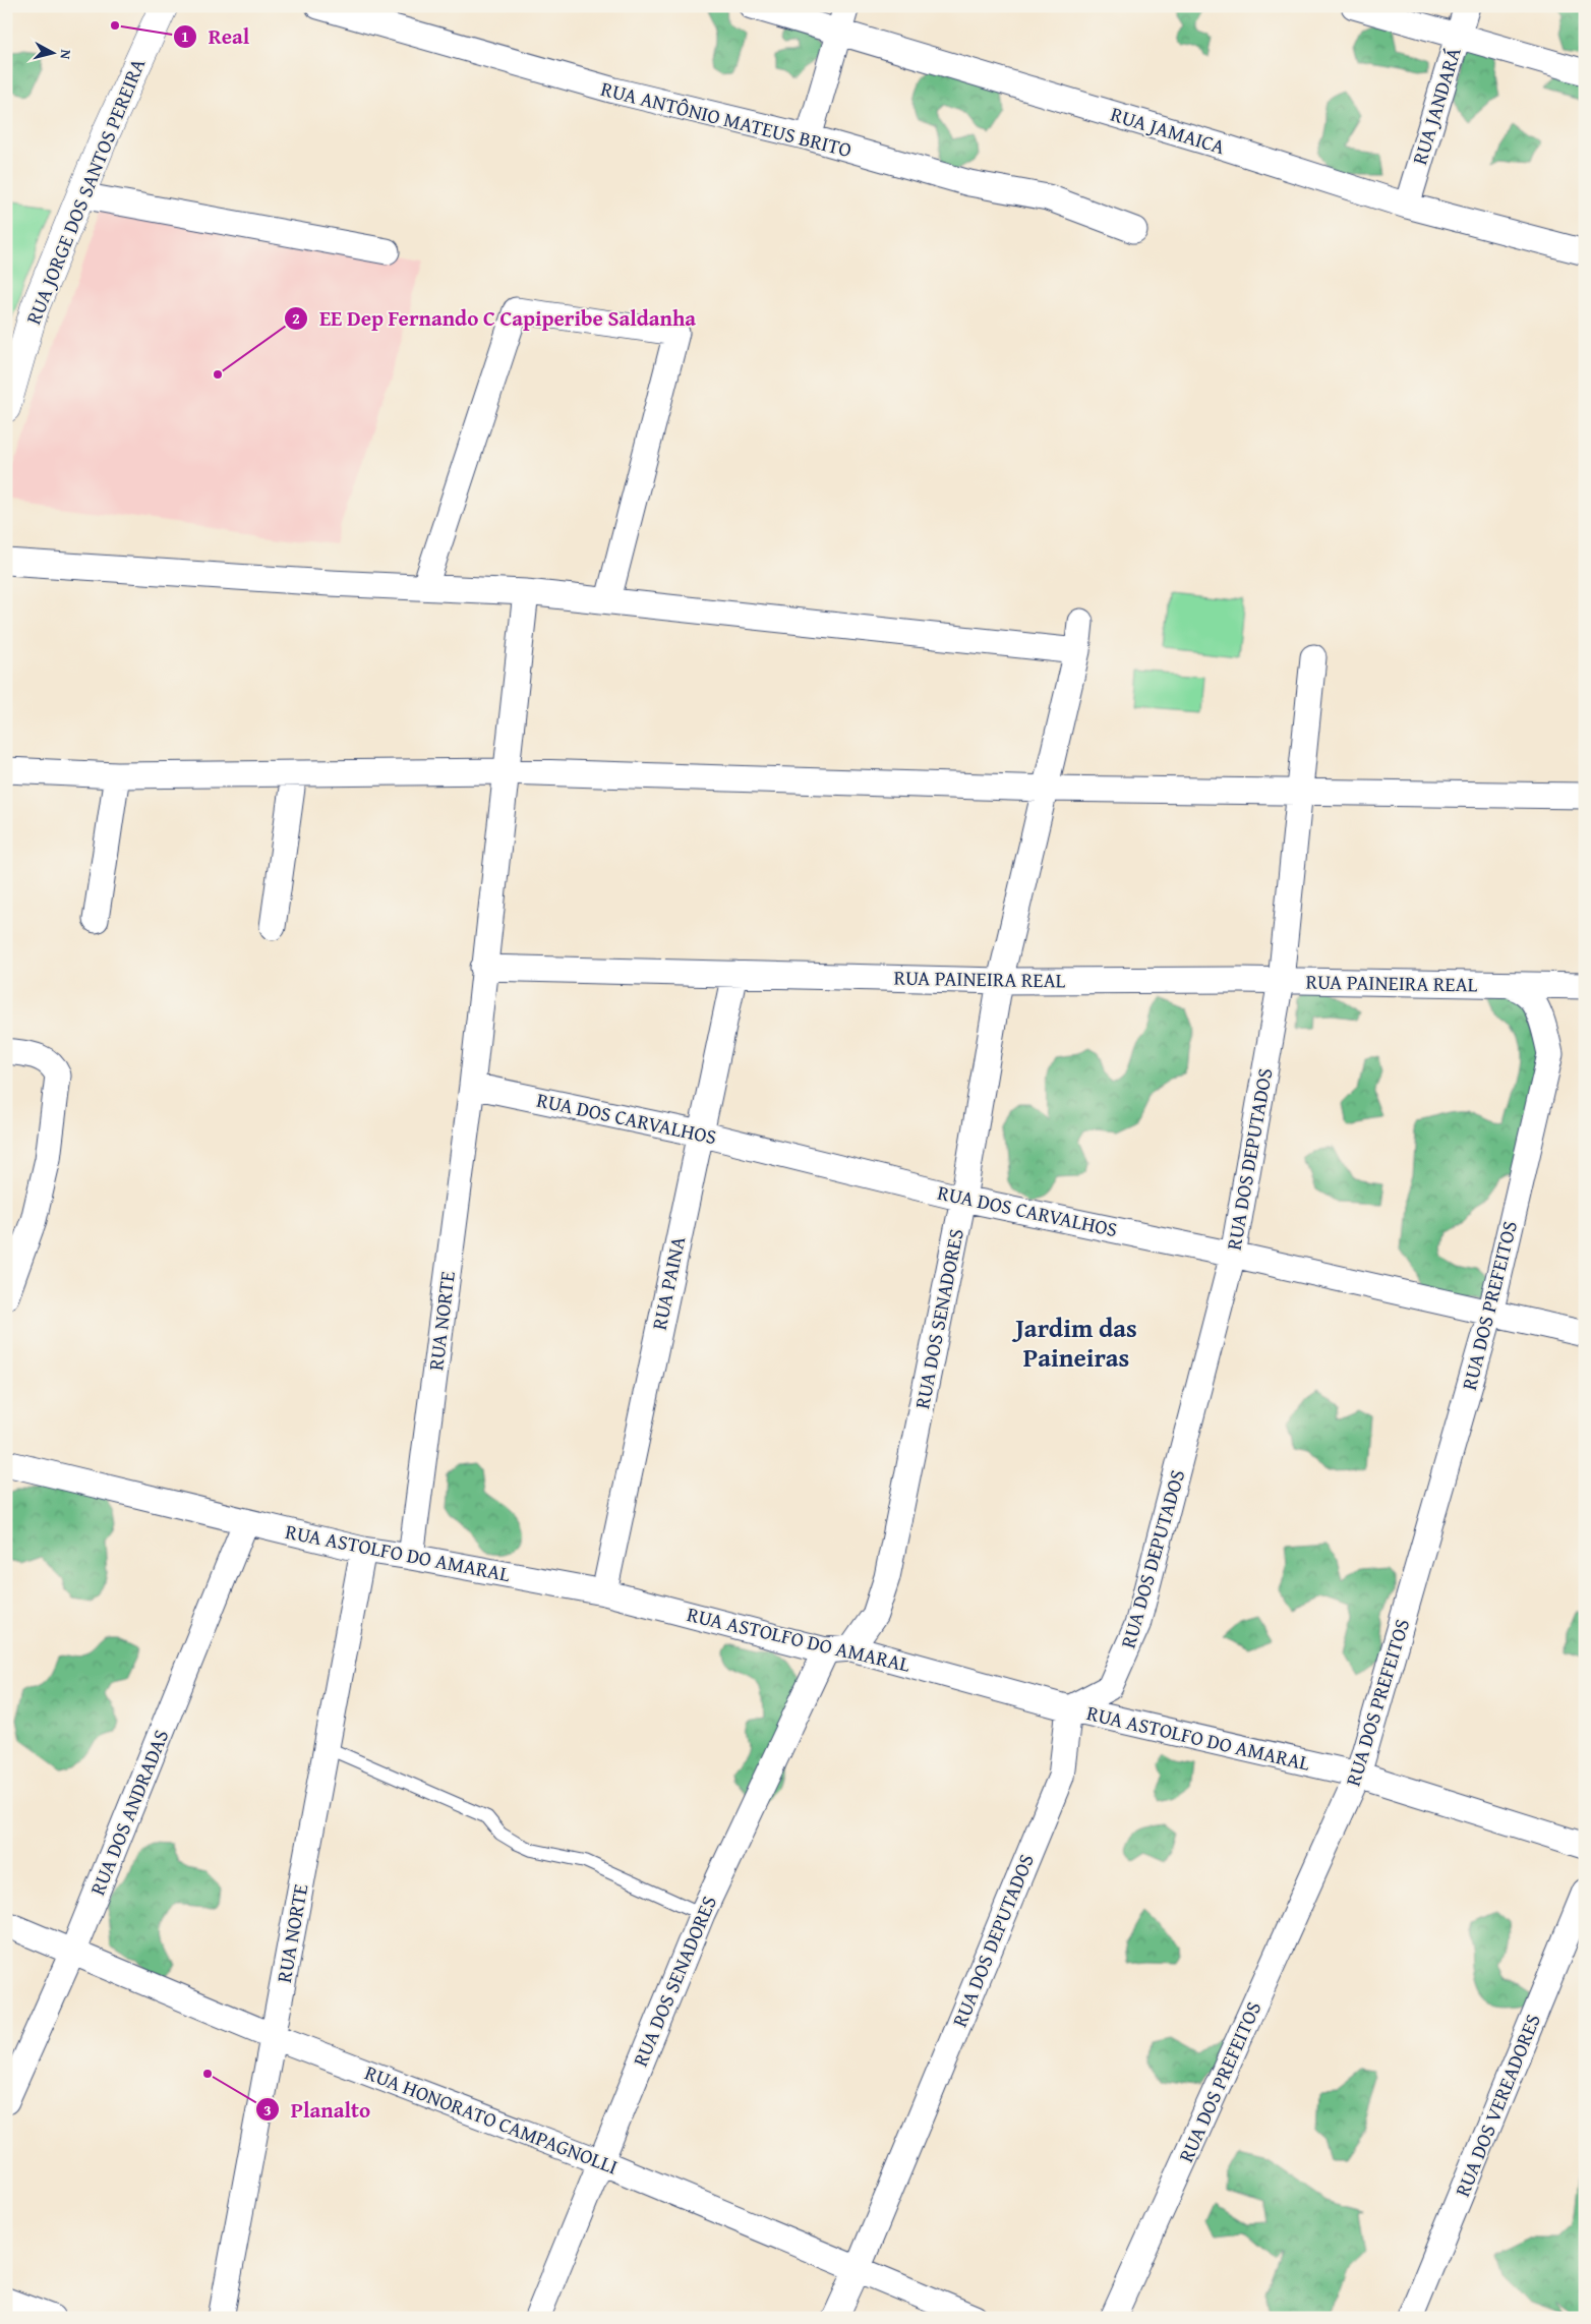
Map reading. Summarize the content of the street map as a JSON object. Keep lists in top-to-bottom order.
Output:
{
  "streets": {
    "street": [
      "RUA JANDARÁ",
      "RUA ANTÔNIO MATEUS BRITO",
      "RUA JAMAICA",
      "RUA JORGE DOS SANTOS PEREIRA",
      "RUA PAINEIRA REAL",
      "RUA DOS CARVALHOS",
      "RUA DOS DEPUTADOS",
      "RUA PAINA",
      "RUA DOS PREFEITOS",
      "RUA DOS SENADORES",
      "RUA NORTE",
      "RUA ASTOLFO DO AMARAL",
      "RUA DOS ANDRADAS",
      "RUA DOS VEREADORES",
      "RUA HONORATO CAMPAGNOLLI"
    ]
  },
  "crossings": [
    ["RUA JANDARÁ", "RUA JAMAICA"],
    ["RUA PAINEIRA REAL", "RUA DOS DEPUTADOS"],
    ["RUA PAINEIRA REAL", "RUA PAINA"],
    ["RUA PAINEIRA REAL", "RUA DOS PREFEITOS"],
    ["RUA PAINEIRA REAL", "RUA DOS SENADORES"],
    ["RUA DOS CARVALHOS", "RUA DOS DEPUTADOS"],
    ["RUA DOS CARVALHOS", "RUA PAINA"],
    ["RUA DOS CARVALHOS", "RUA DOS PREFEITOS"],
    ["RUA DOS CARVALHOS", "RUA DOS SENADORES"],
    ["RUA DOS CARVALHOS", "RUA NORTE"],
    ["RUA DOS DEPUTADOS", "RUA ASTOLFO DO AMARAL"],
    ["RUA DOS DEPUTADOS", "RUA HONORATO CAMPAGNOLLI"],
    ["RUA PAINA", "RUA ASTOLFO DO AMARAL"],
    ["RUA DOS PREFEITOS", "RUA ASTOLFO DO AMARAL"],
    ["RUA DOS SENADORES", "RUA ASTOLFO DO AMARAL"],
    ["RUA DOS SENADORES", "RUA HONORATO CAMPAGNOLLI"],
    ["RUA NORTE", "RUA ASTOLFO DO AMARAL"],
    ["RUA NORTE", "RUA HONORATO CAMPAGNOLLI"],
    ["RUA ASTOLFO DO AMARAL", "RUA DOS ANDRADAS"],
    ["RUA DOS ANDRADAS", "RUA HONORATO CAMPAGNOLLI"]
  ],
  "districts": ["Jardim das Paineiras"],
  "places": ["Real", "EE Dep Fernando C Capiperibe Saldanha", "Planalto"],
  "north": "right"
}
